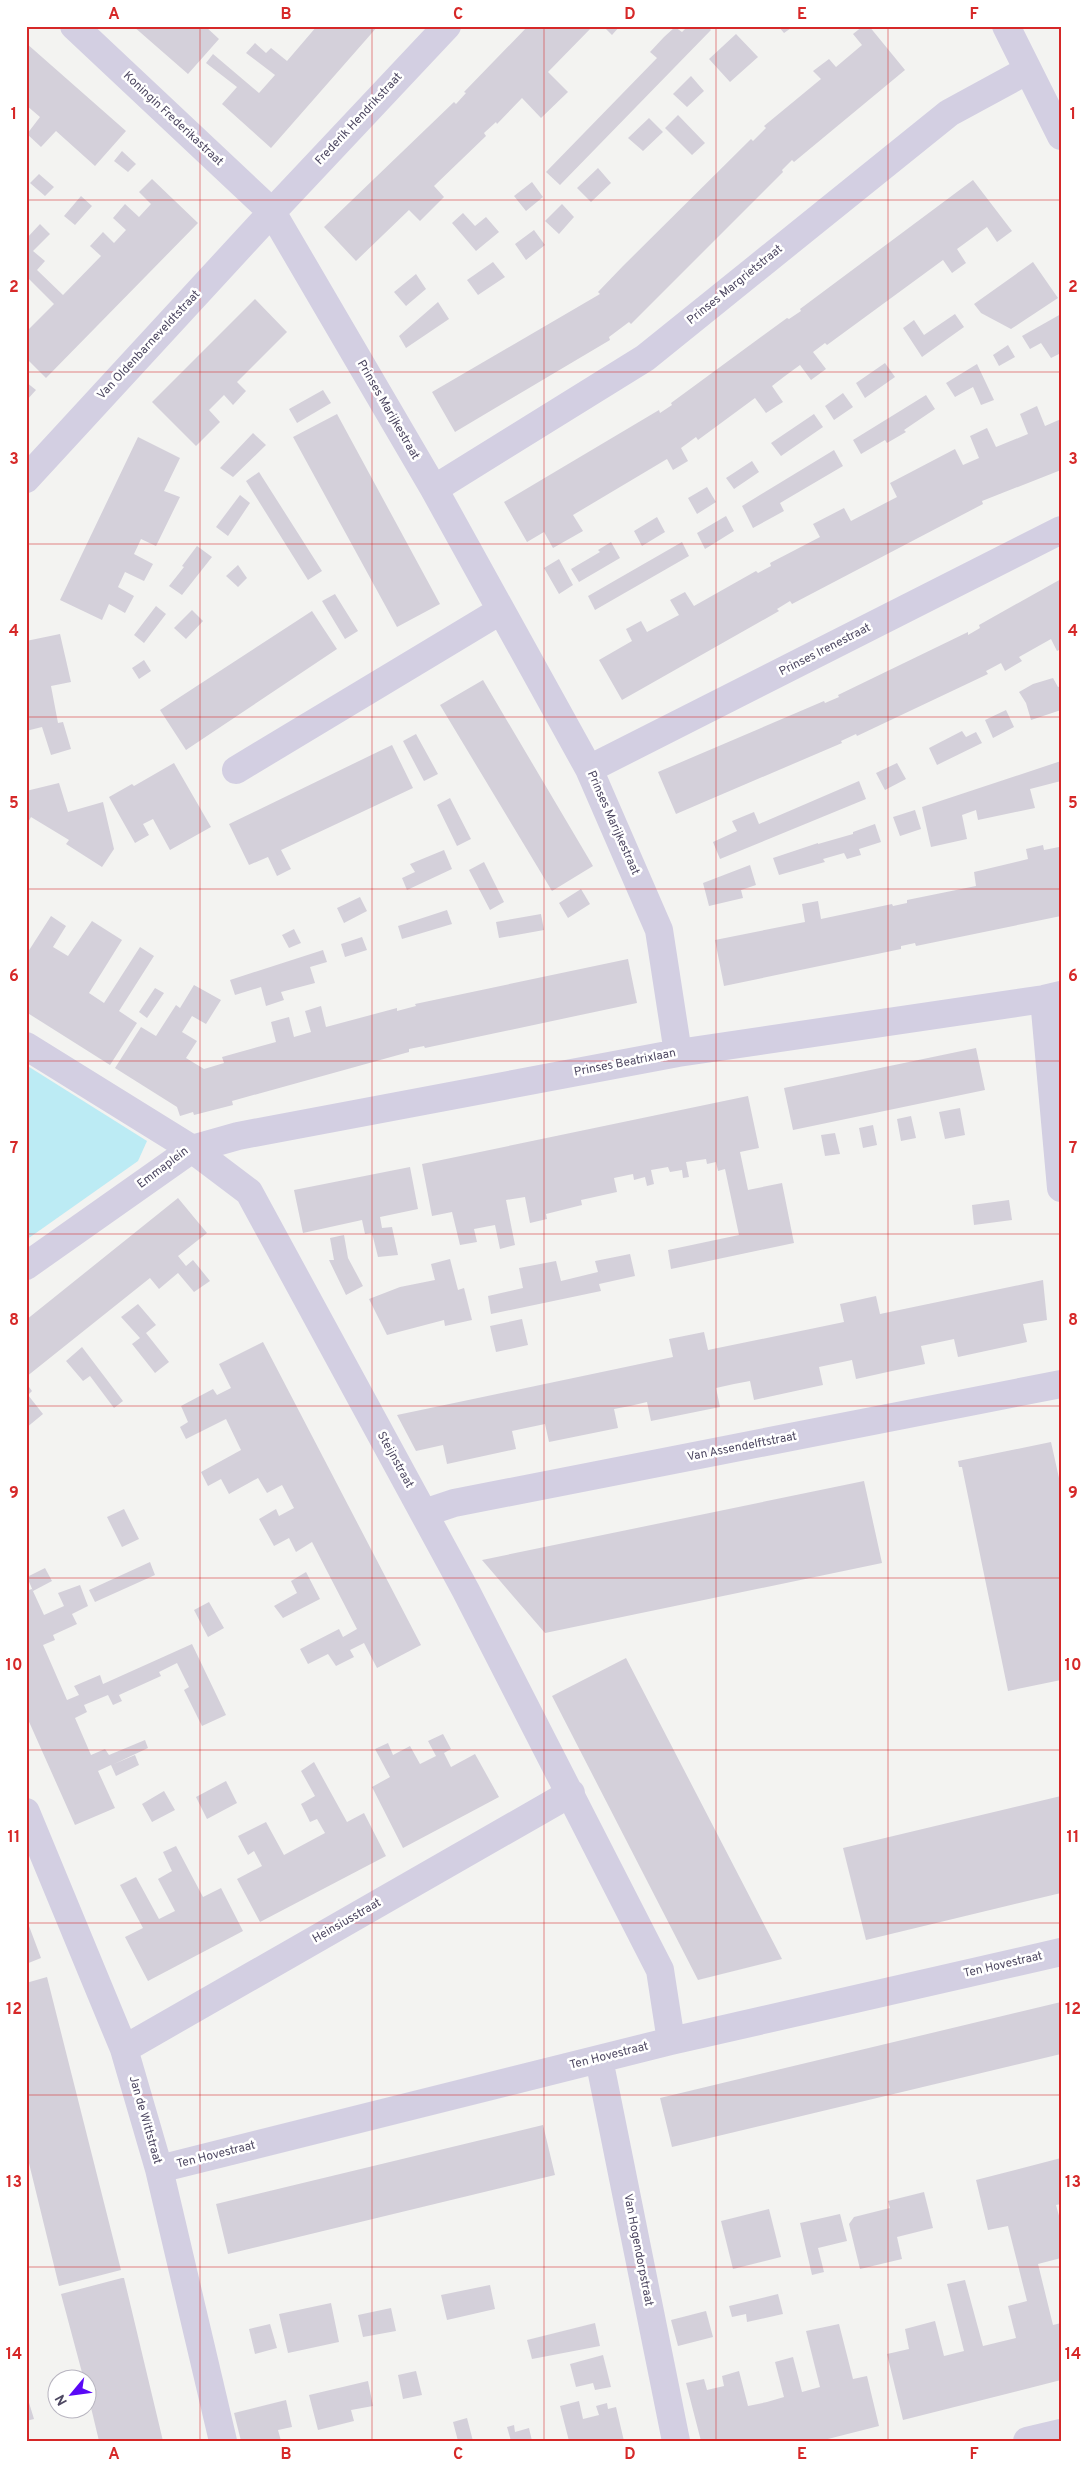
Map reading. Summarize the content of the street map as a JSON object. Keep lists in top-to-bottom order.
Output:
{
  "streets": {
    "street": [
      "Koningin Frederikastraat",
      "Frederik Hendrikstraat",
      "Prinses Margrietstraat",
      "Van Oldenbarneveldtstraat",
      "Prinses Marijkestraat",
      "Prinses Irenestraat",
      "Prinses Beatrixlaan",
      "Emmaplein",
      "Van Assendelftstraat",
      "Steijnstraat",
      "Heinsiusstraat",
      "Ten Hovestraat",
      "Jan de Wittstraat",
      "Van Hogendorpstraat"
    ]
  },
  "crossings": [
    ["Koningin Frederikastraat", "Frederik Hendrikstraat"],
    ["Koningin Frederikastraat", "Van Oldenbarneveldtstraat"],
    ["Koningin Frederikastraat", "Prinses Marijkestraat"],
    ["Frederik Hendrikstraat", "Van Oldenbarneveldtstraat"],
    ["Frederik Hendrikstraat", "Prinses Marijkestraat"],
    ["Prinses Margrietstraat", "Prinses Marijkestraat"],
    ["Van Oldenbarneveldtstraat", "Prinses Marijkestraat"],
    ["Prinses Marijkestraat", "Prinses Irenestraat"],
    ["Prinses Marijkestraat", "Prinses Beatrixlaan"],
    ["Prinses Beatrixlaan", "Emmaplein"],
    ["Prinses Beatrixlaan", "Steijnstraat"],
    ["Emmaplein", "Steijnstraat"],
    ["Van Assendelftstraat", "Steijnstraat"],
    ["Steijnstraat", "Heinsiusstraat"],
    ["Heinsiusstraat", "Jan de Wittstraat"],
    ["Ten Hovestraat", "Jan de Wittstraat"],
    ["Ten Hovestraat", "Van Hogendorpstraat"]
  ],
  "north": "bottom left",
  "grid": {
    "columns": [
      "A",
      "B",
      "C",
      "D",
      "E",
      "F"
    ],
    "rows": [
      "1",
      "2",
      "3",
      "4",
      "5",
      "6",
      "7",
      "8",
      "9",
      "10",
      "11",
      "12",
      "13",
      "14"
    ]
  }
}
